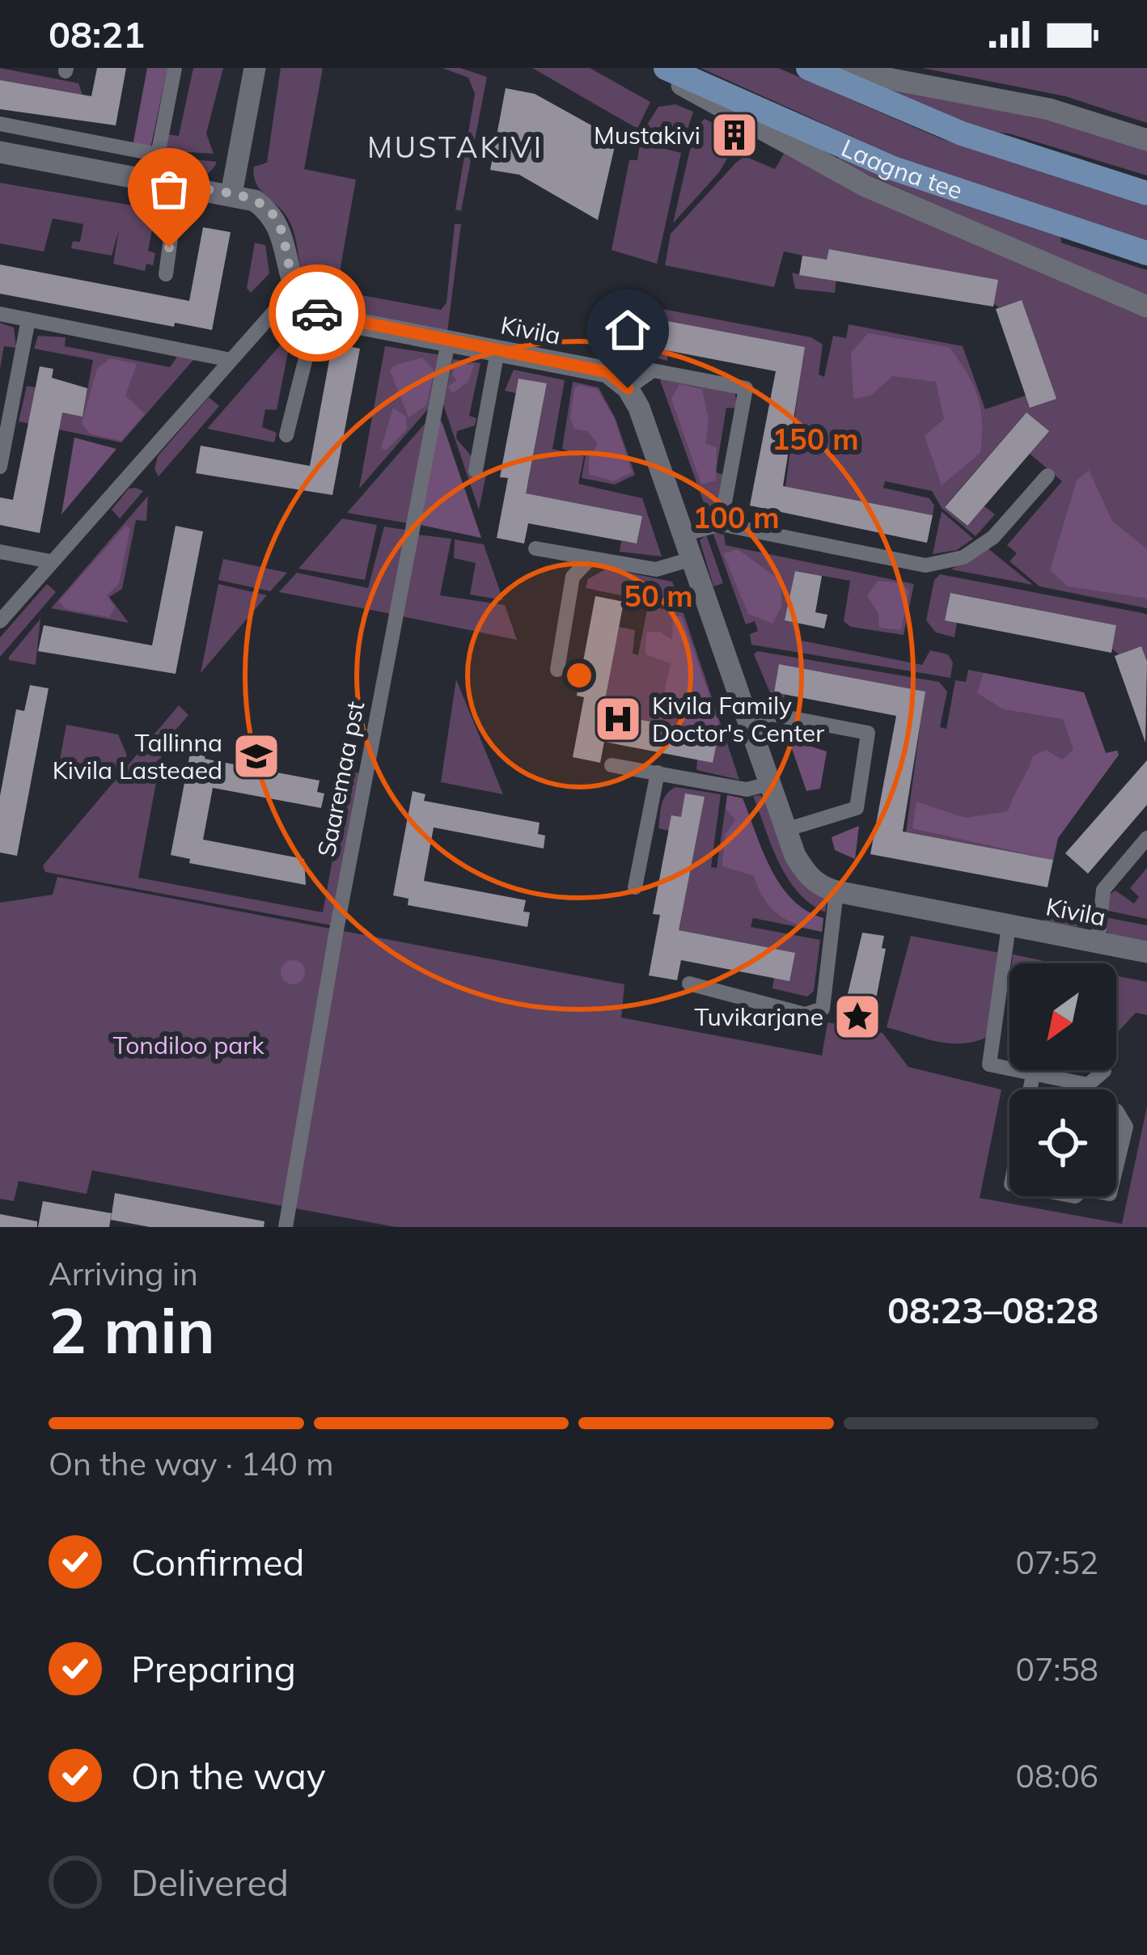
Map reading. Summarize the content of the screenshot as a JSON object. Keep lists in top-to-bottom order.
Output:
{
  "streets": {
    "main road": ["Laagna tee"],
    "street": ["Kivila", "Saaremaa pst"]
  },
  "crossings": [
    ["Kivila", "Saaremaa pst"]
  ],
  "districts": ["MUSTAKIVI"],
  "parks": ["Tondiloo park"],
  "places": {
    "building": ["Mustakivi"],
    "hospital": ["Kivila Family Doctor's Center"],
    "school or university": ["Tallinna Kivila Lasteaed"],
    "place": ["Tuvikarjane"]
  },
  "north": "bottom left",
  "page": {
    "status": "08:21",
    "heading": ["2 min", "Arriving in", "08:23–08:28"],
    "bar": "On the way · 140 m",
    "list": [
      ["Confirmed", "07:52"],
      ["Preparing", "07:58"],
      ["On the way", "08:06"],
      "Delivered"
    ]
  },
  "rings": ["150 m", "100 m", "50 m"]
}
